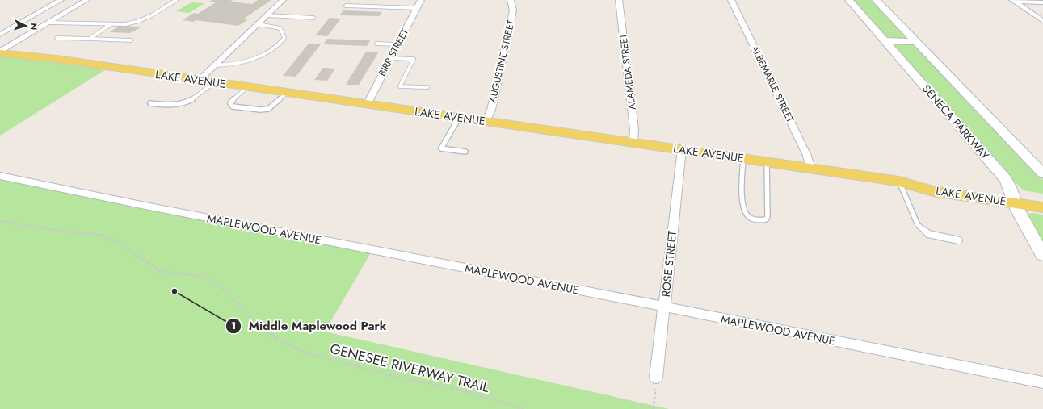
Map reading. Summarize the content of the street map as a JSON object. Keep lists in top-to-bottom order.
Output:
{
  "streets": {
    "main road": ["LAKE AVENUE"],
    "street": [
      "BIRR STREET",
      "AUGUSTINE STREET",
      "ALAMEDA STREET",
      "ALBEMARLE STREET",
      "SENECA PARKWAY",
      "MAPLEWOOD AVENUE",
      "ROSE STREET"
    ],
    "path": ["GENESEE RIVERWAY TRAIL"]
  },
  "crossings": [
    ["BIRR STREET", "LAKE AVENUE"],
    ["AUGUSTINE STREET", "LAKE AVENUE"],
    ["ALAMEDA STREET", "LAKE AVENUE"],
    ["LAKE AVENUE", "ALBEMARLE STREET"],
    ["LAKE AVENUE", "SENECA PARKWAY"],
    ["LAKE AVENUE", "ROSE STREET"],
    ["MAPLEWOOD AVENUE", "ROSE STREET"]
  ],
  "places": ["Middle Maplewood Park"],
  "north": "right"
}
